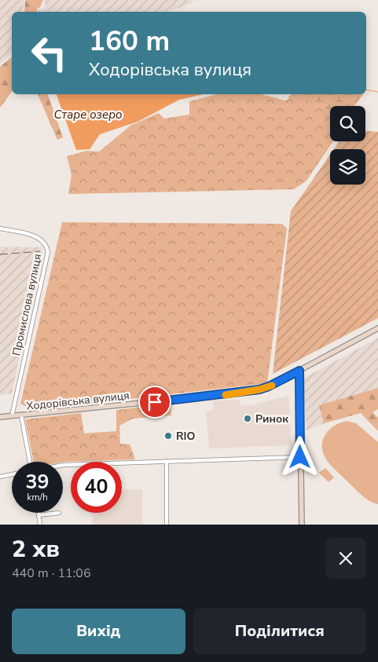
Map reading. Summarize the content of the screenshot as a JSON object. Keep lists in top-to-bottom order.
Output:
{
  "streets": {
    "main road": ["Ходорівська вулиця"],
    "street": ["Промислова вулиця"]
  },
  "crossings": [
    ["Промислова вулиця", "Ходорівська вулиця"]
  ],
  "water": ["Старе озеро"],
  "places": ["Ринок", "RIO"],
  "page": {
    "turn": ["160 m", "Ходорівська вулиця"],
    "speed": "39 km/h",
    "limit": "40",
    "heading": ["2 хв", "440 m · 11:06"],
    "buttons": ["Вихід", "Поділитися"]
  }
}
